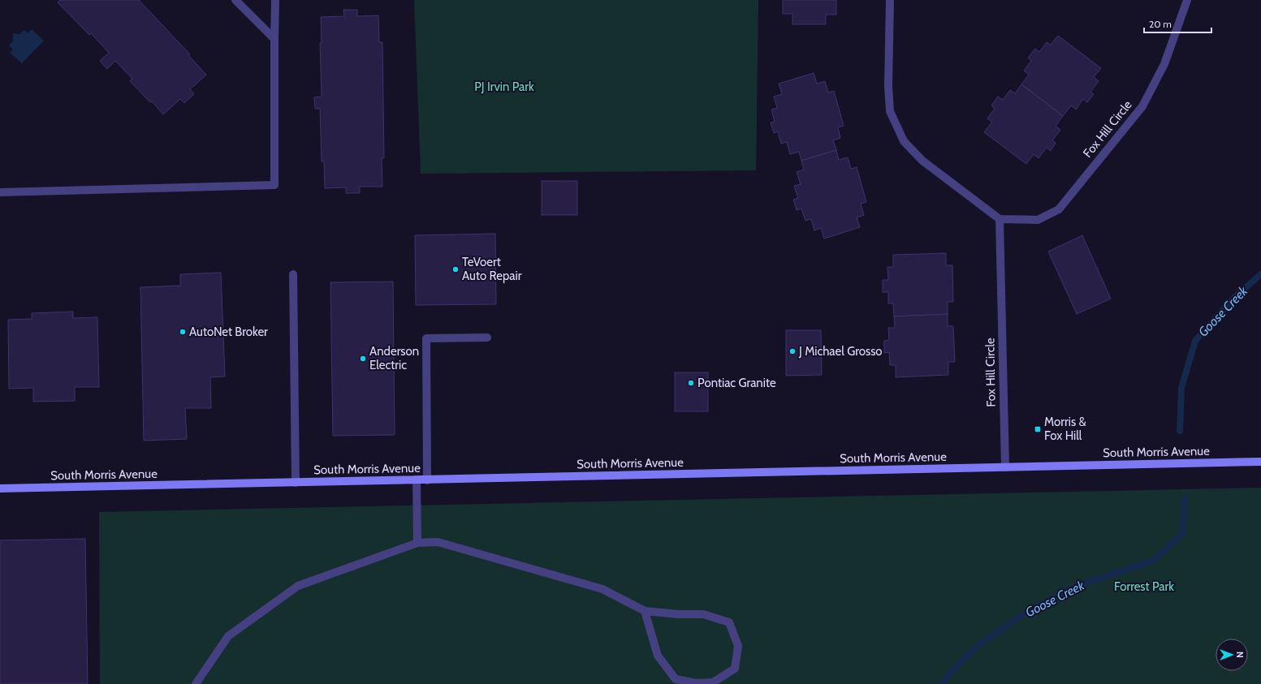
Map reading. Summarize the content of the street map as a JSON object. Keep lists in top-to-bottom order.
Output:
{
  "streets": {
    "main road": ["South Morris Avenue"],
    "lane": ["Fox Hill Circle"]
  },
  "crossings": [
    ["Fox Hill Circle", "South Morris Avenue"]
  ],
  "water": ["Goose Creek"],
  "parks": ["PJ Irvin Park", "Forrest Park"],
  "places": {
    "other": [
      "TeVoert Auto Repair",
      "AutoNet Broker",
      "J Michael Grosso",
      "Anderson Electric",
      "Pontiac Granite"
    ],
    "transit": ["Morris & Fox Hill"]
  },
  "scale_bar": "20 m",
  "north": "right"
}
